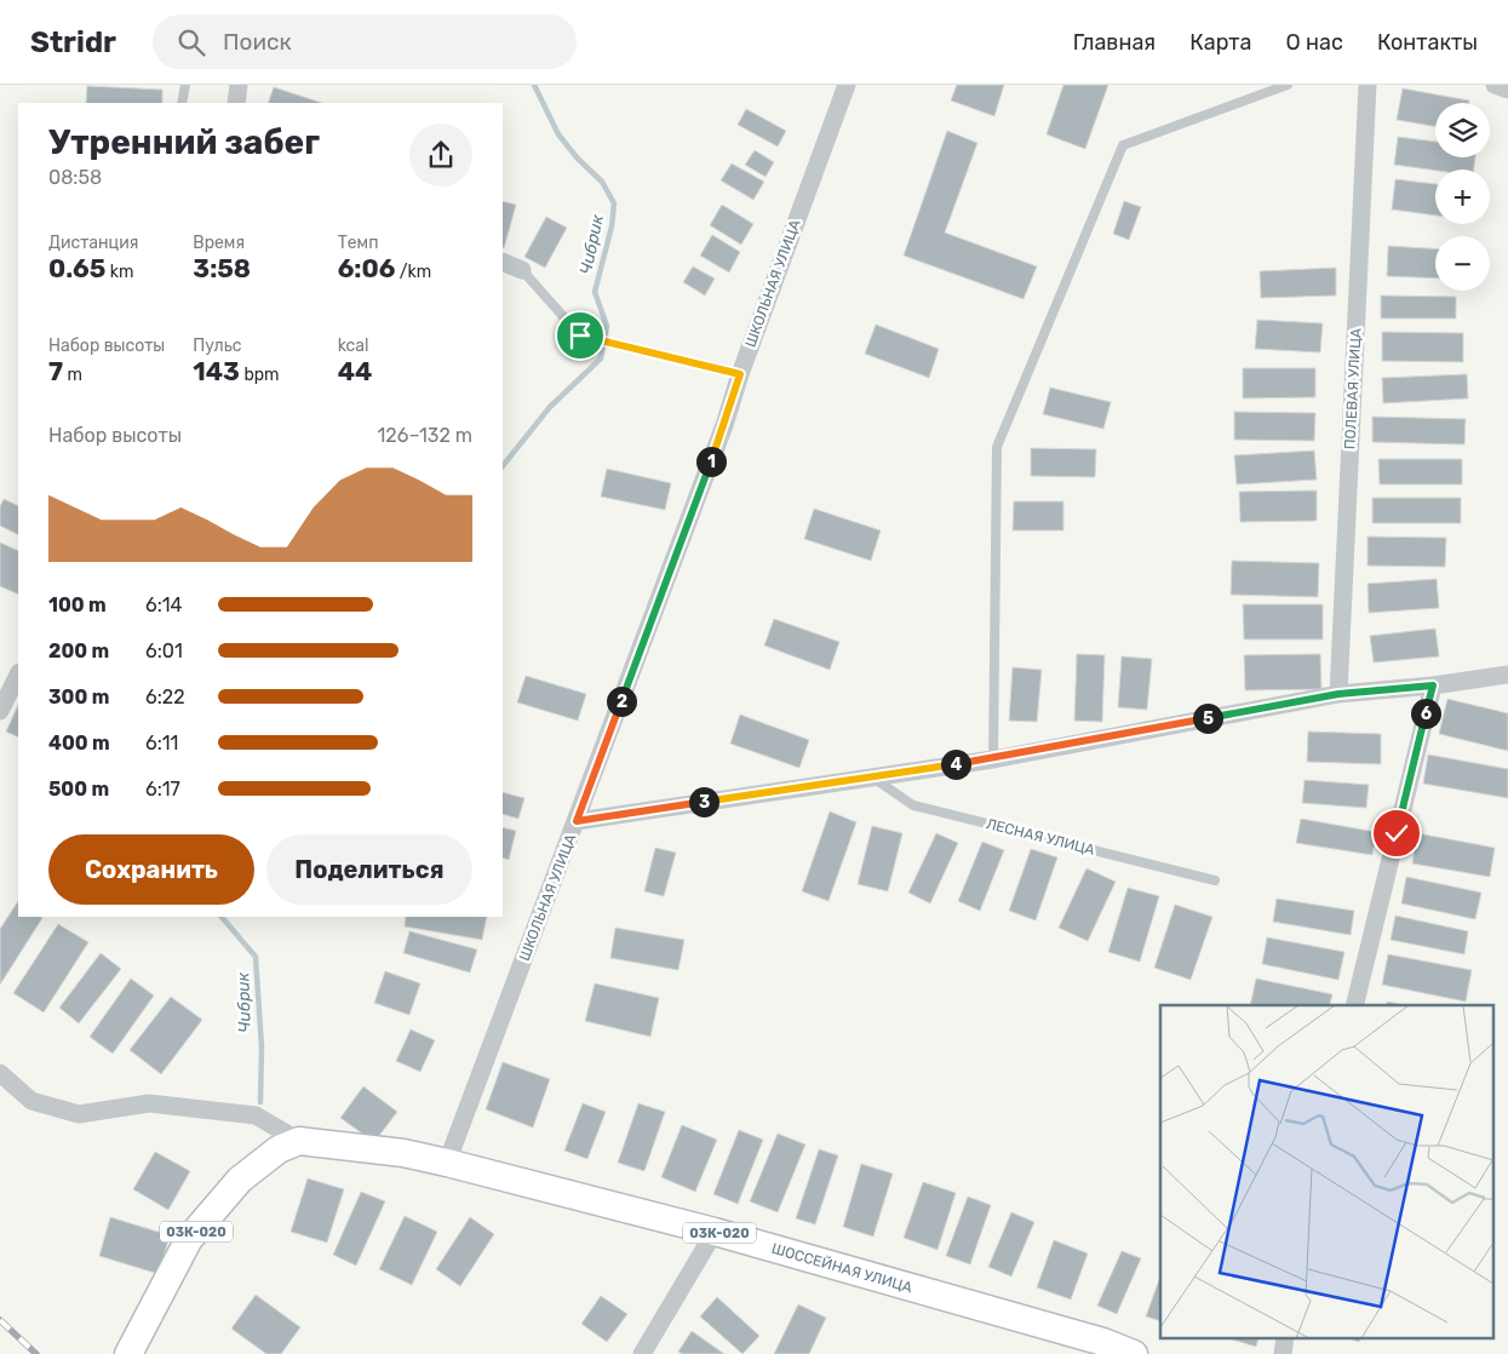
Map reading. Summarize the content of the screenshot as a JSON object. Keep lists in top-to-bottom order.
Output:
{
  "streets": {
    "main road": ["03К-020", "ШОССЕЙНАЯ УЛИЦА"],
    "street": ["ШКОЛЬНАЯ УЛИЦА", "ПОЛЕВАЯ УЛИЦА"],
    "lane": ["ЛЕСНАЯ УЛИЦА"]
  },
  "crossings": [
    ["ШКОЛЬНАЯ УЛИЦА", "ШОССЕЙНАЯ УЛИЦА"],
    ["03К-020", "ШОССЕЙНАЯ УЛИЦА"]
  ],
  "water": ["Чибрик"],
  "page": {
    "header": "Stridr",
    "search": "Поиск",
    "nav": [
      "Главная",
      "Карта",
      "О нас",
      "Контакты"
    ],
    "map_buttons": ["+", "−"],
    "heading": ["Утренний забег", "08:58"],
    "stats": [
      ["Дистанция", "0.65 km"],
      ["Время", "3:58"],
      ["Темп", "6:06 /km"],
      ["Набор высоты", "7 m"],
      ["Пульс", "143 bpm"],
      ["kcal", "44"]
    ],
    "chart": ["Набор высоты", "126–132 m"],
    "pins": [
      "1",
      "2",
      "6",
      "5",
      "4",
      "3"
    ],
    "list": [
      {
        "name": "100 m",
        "note": "6:14"
      },
      {
        "name": "200 m",
        "note": "6:01"
      },
      {
        "name": "300 m",
        "note": "6:22"
      },
      {
        "name": "400 m",
        "note": "6:11"
      },
      {
        "name": "500 m",
        "note": "6:17"
      }
    ],
    "buttons": ["Сохранить", "Поделиться"]
  }
}
